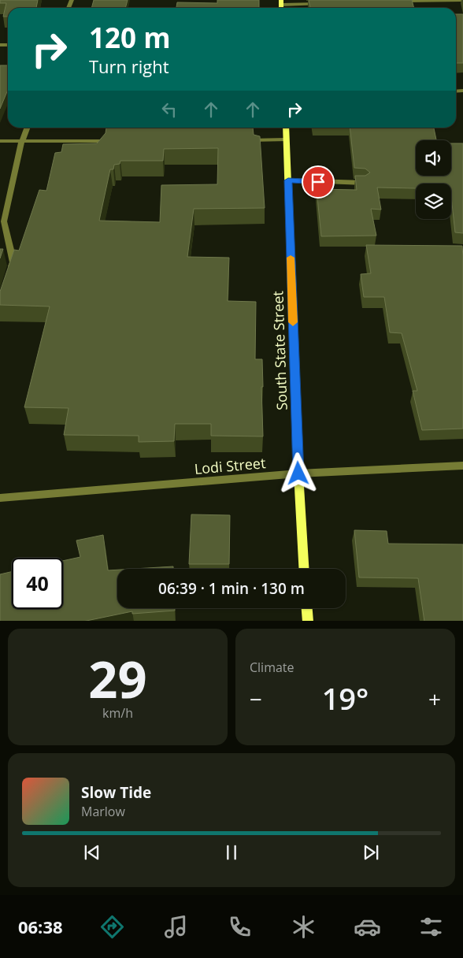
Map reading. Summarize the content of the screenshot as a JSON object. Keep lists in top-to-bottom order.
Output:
{
  "streets": {
    "street": ["South State Street", "Lodi Street"]
  },
  "crossings": [
    ["South State Street", "Lodi Street"]
  ],
  "page": {
    "turn": ["120 m", "Turn right"],
    "limit": "40",
    "trip": "06:39 · 1 min · 130 m",
    "tile": [
      ["29", "km/h"],
      "Climate"
    ],
    "heat": ["−", "19°", "+"],
    "song": ["Slow Tide", "Marlow"],
    "tabs": "06:38"
  }
}
